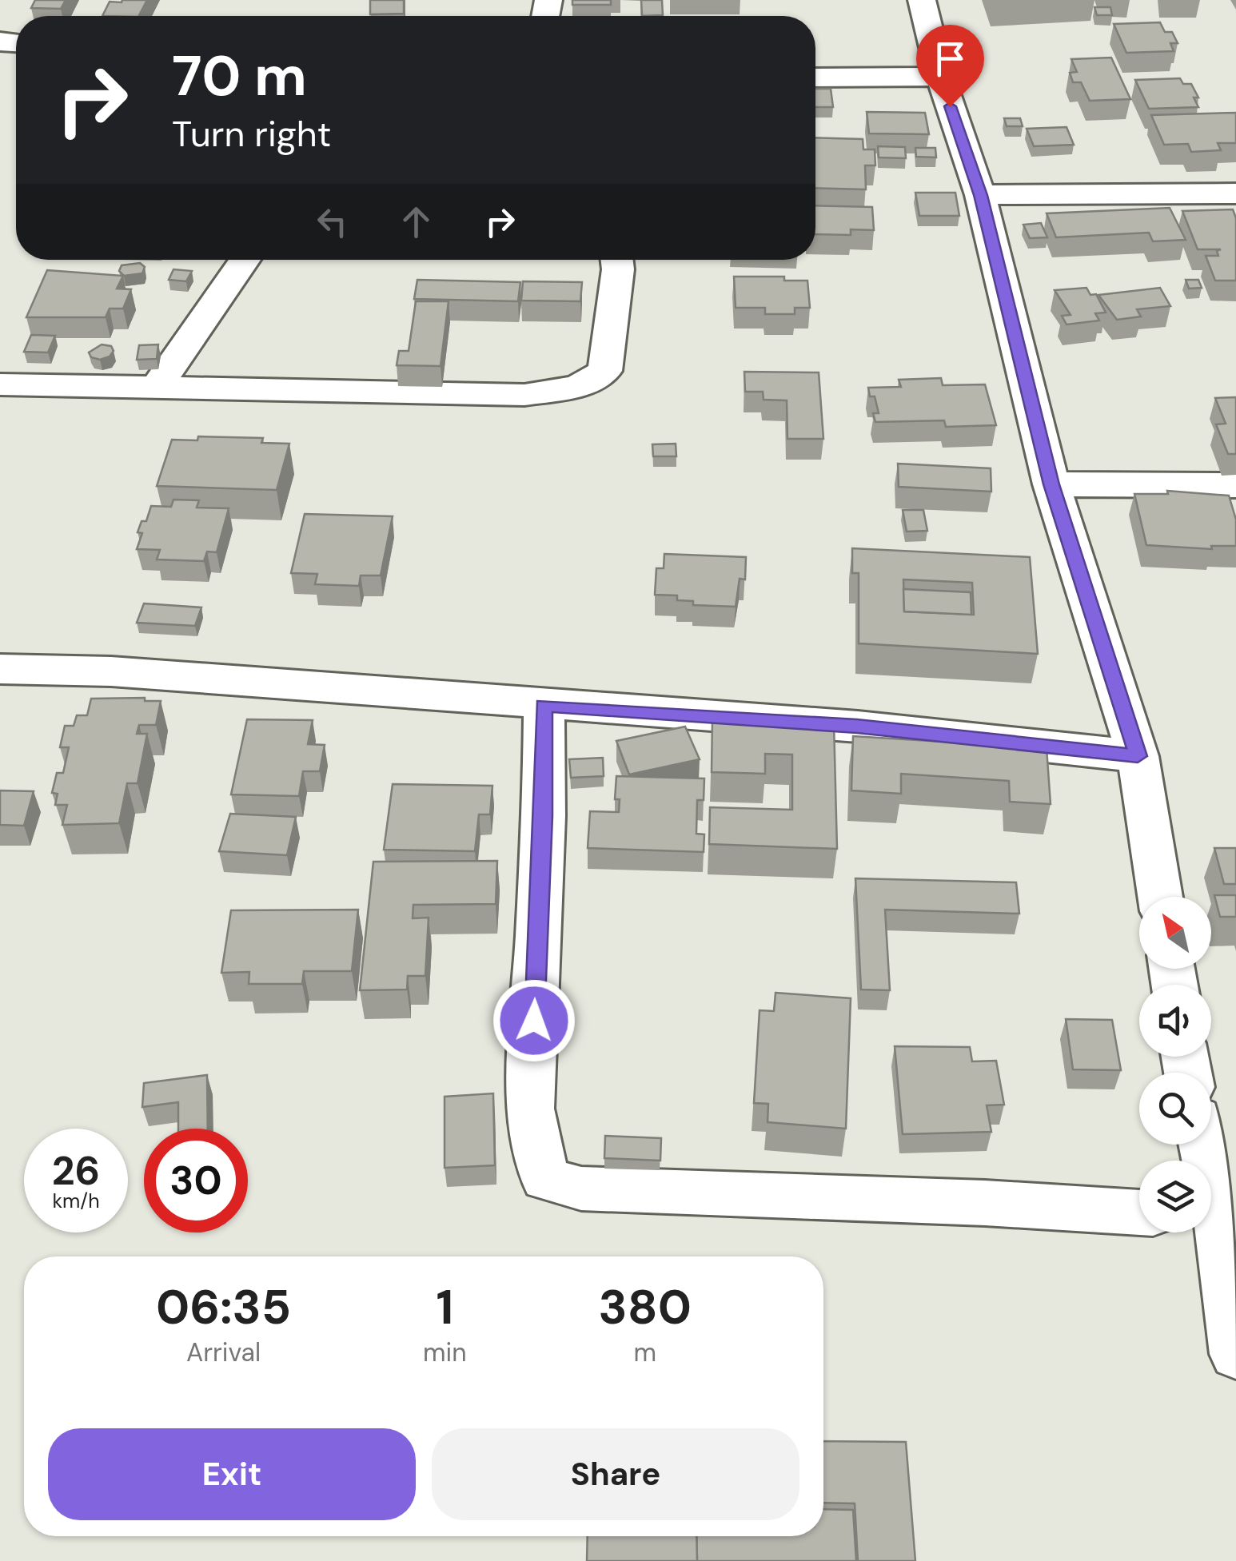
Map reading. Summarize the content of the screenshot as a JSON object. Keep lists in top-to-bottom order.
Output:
{
  "north": "top left",
  "page": {
    "turn": ["70 m", "Turn right"],
    "speed": "26 km/h",
    "limit": "30",
    "eta": [
      "06:35",
      "Arrival",
      "1",
      "min",
      "380",
      "m"
    ],
    "buttons": ["Exit", "Share"]
  }
}
